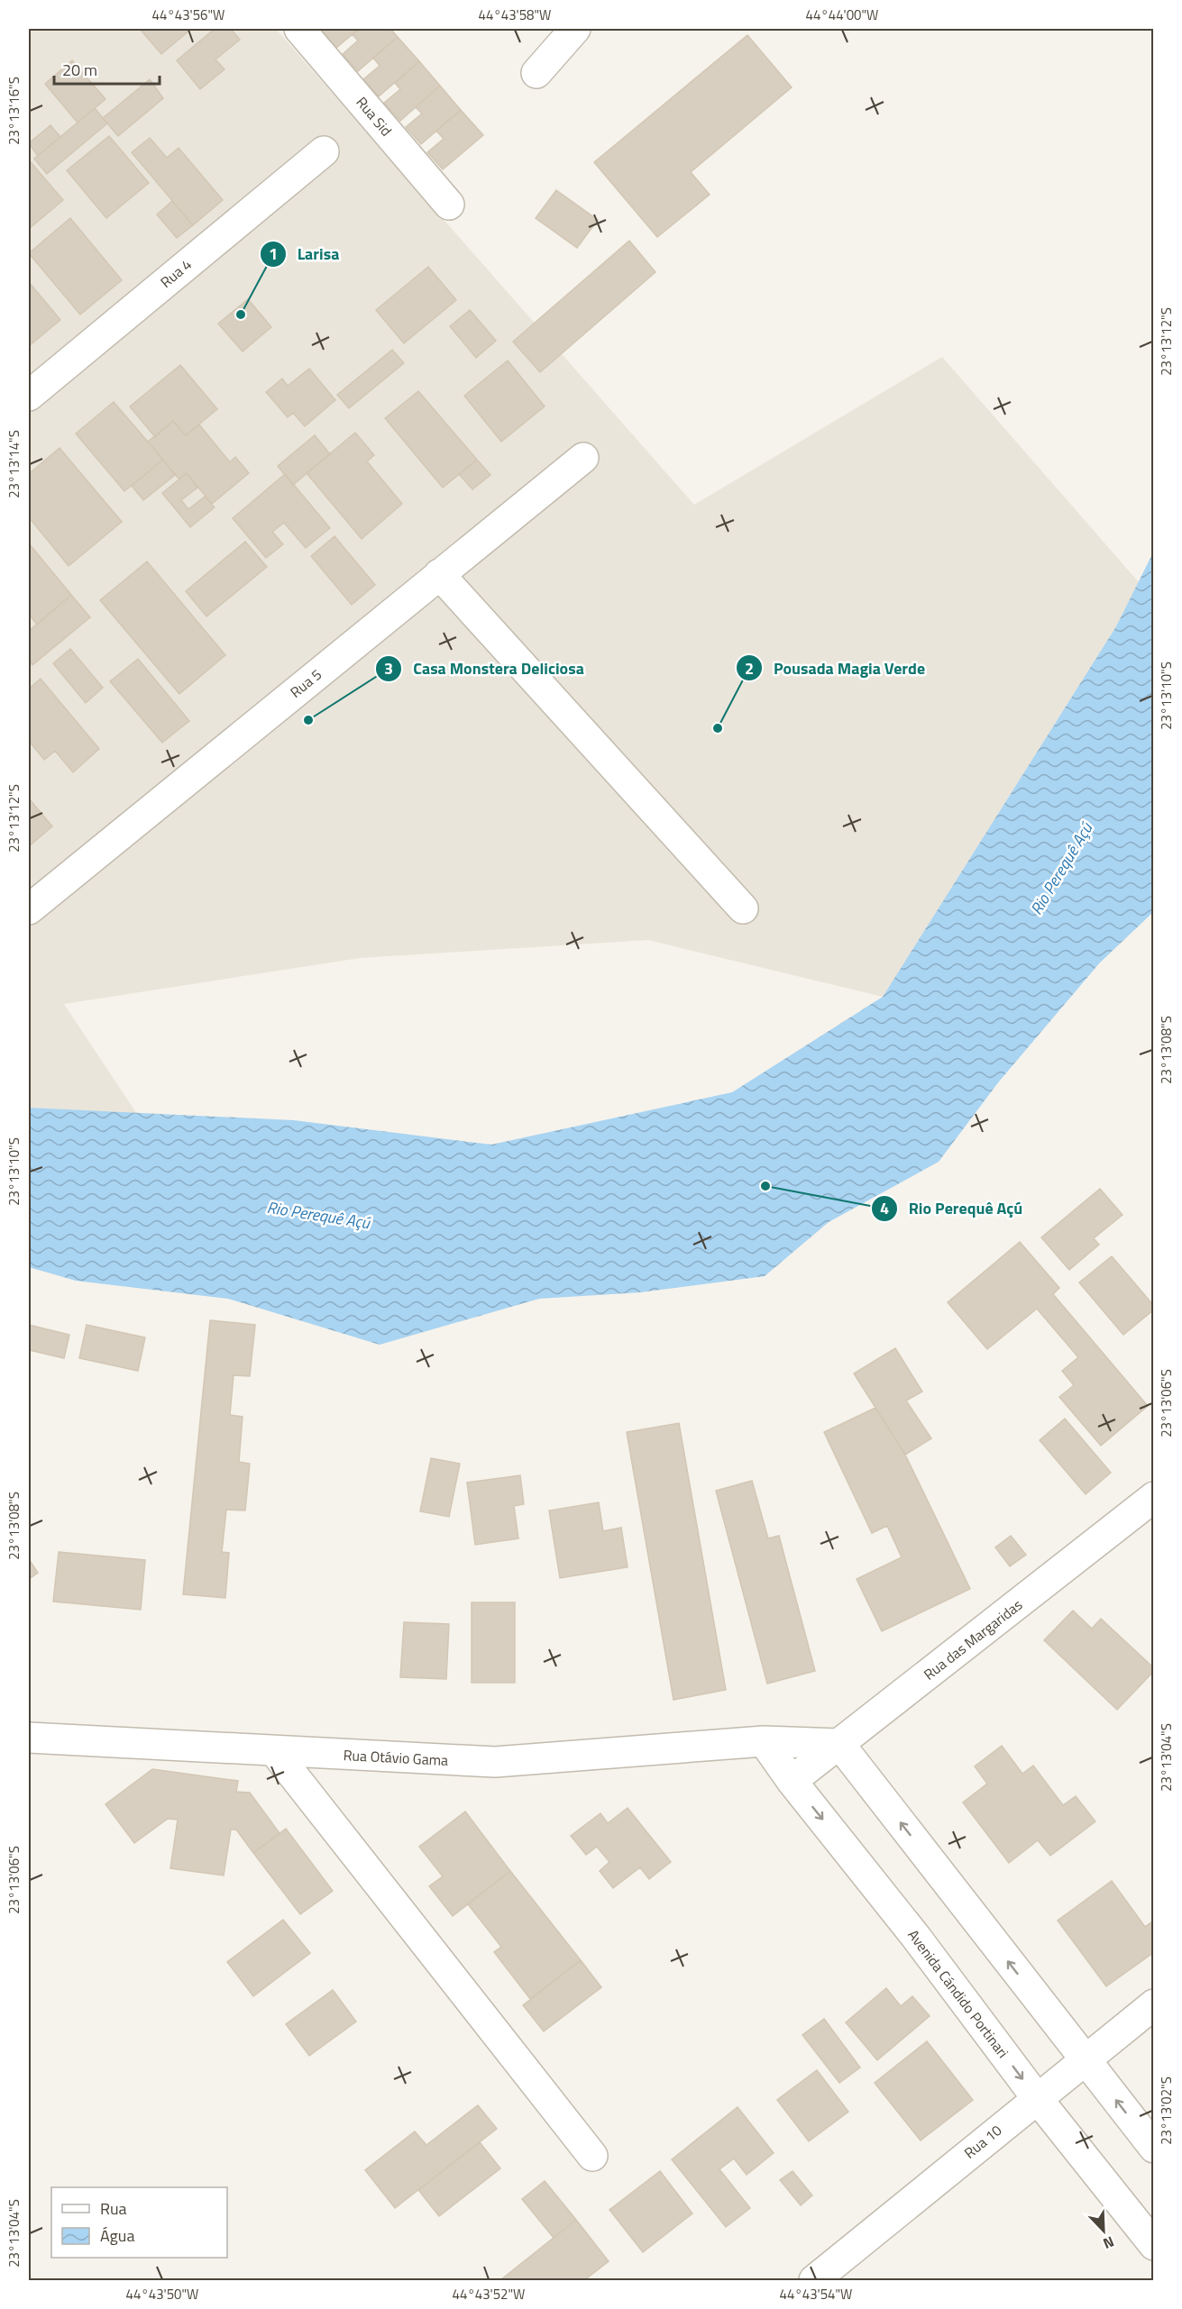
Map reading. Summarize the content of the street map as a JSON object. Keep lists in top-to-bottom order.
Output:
{
  "streets": {
    "street": [
      "Rua Sid",
      "Rua 4",
      "Rua 5",
      "Rua das Margaridas",
      "Rua Otávio Gama",
      "Avenida Cándido Portinari",
      "Rua 10"
    ]
  },
  "crossings": [
    ["Rua das Margaridas", "Rua Otávio Gama"],
    ["Rua das Margaridas", "Avenida Cándido Portinari"],
    ["Rua Otávio Gama", "Avenida Cándido Portinari"],
    ["Avenida Cándido Portinari", "Rua 10"]
  ],
  "water": ["Rio Perequê Açú"],
  "places": [
    "Larisa",
    "Casa Monstera Deliciosa",
    "Pousada Magia Verde",
    "Rio Perequê Açú"
  ],
  "legend": ["Rua", "Água"],
  "scale_bar": "20 m",
  "north": "bottom right",
  "coordinates": [
    "44°43'56\"W",
    "44°43'58\"W",
    "44°44'00\"W",
    "23°13'16\"S",
    "23°13'12\"S",
    "23°13'14\"S",
    "23°13'10\"S",
    "23°13'08\"S",
    "23°13'06\"S",
    "23°13'04\"S",
    "23°13'02\"S",
    "44°43'50\"W",
    "44°43'52\"W",
    "44°43'54\"W"
  ]
}
